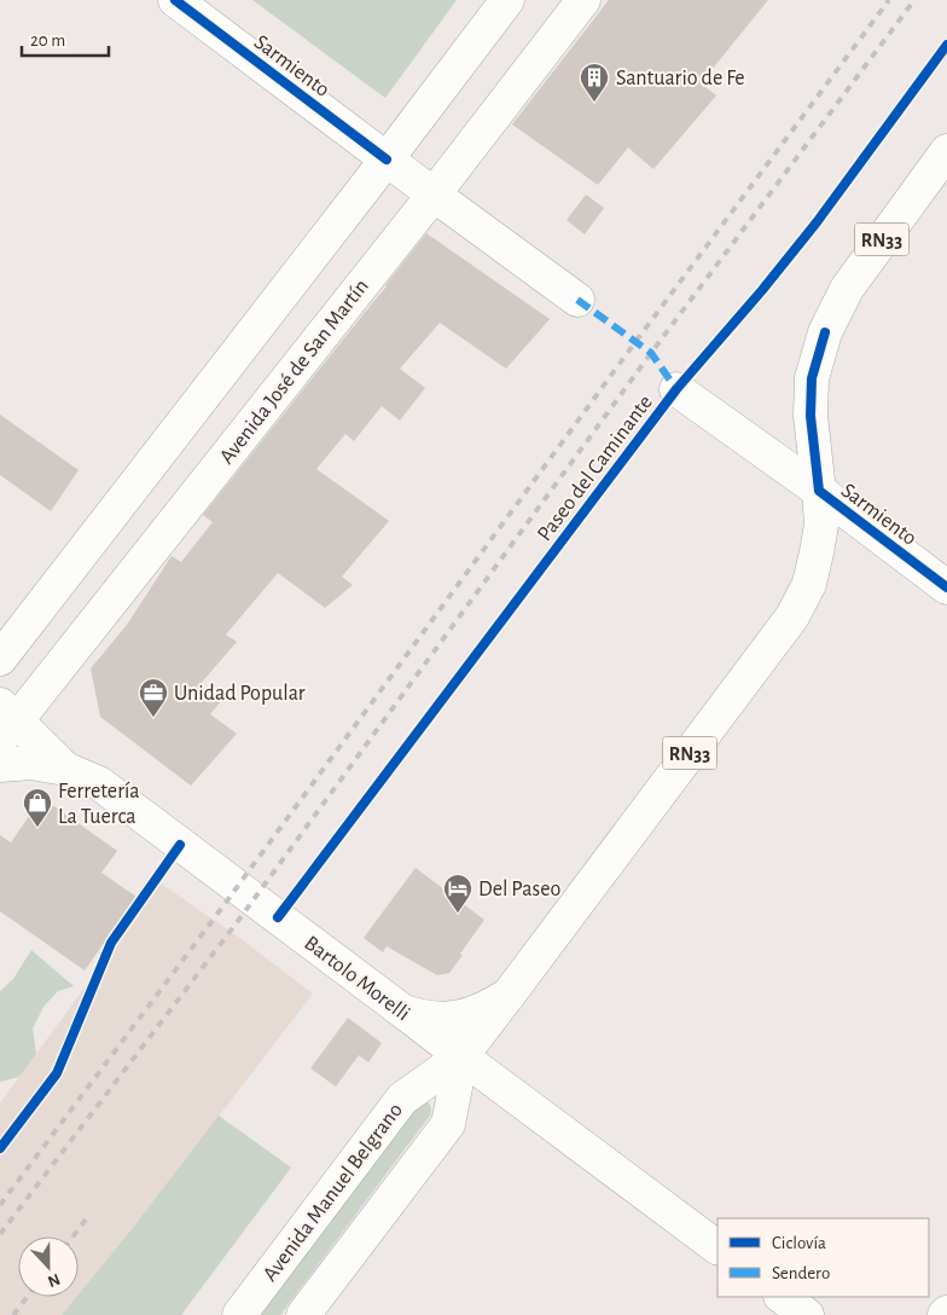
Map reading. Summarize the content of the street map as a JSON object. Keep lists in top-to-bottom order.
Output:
{
  "streets": {
    "street": [
      "Sarmiento",
      "RN33",
      "Avenida José de San Martín",
      "Bartolo Morelli",
      "Avenida Manuel Belgrano"
    ],
    "cycle path": ["Paseo del Caminante"]
  },
  "crossings": [
    ["Sarmiento", "Avenida José de San Martín"],
    ["Sarmiento", "Avenida Manuel Belgrano"],
    ["RN33", "Bartolo Morelli"],
    ["Avenida José de San Martín", "Bartolo Morelli"],
    ["Bartolo Morelli", "Avenida Manuel Belgrano"]
  ],
  "places": {
    "building": ["Santuario de Fe"],
    "office": ["Unidad Popular"],
    "shop": ["Ferretería La Tuerca"],
    "hotel": ["Del Paseo"]
  },
  "legend": ["Ciclovía", "Sendero"],
  "scale_bar": "20 m",
  "north": "bottom"
}
